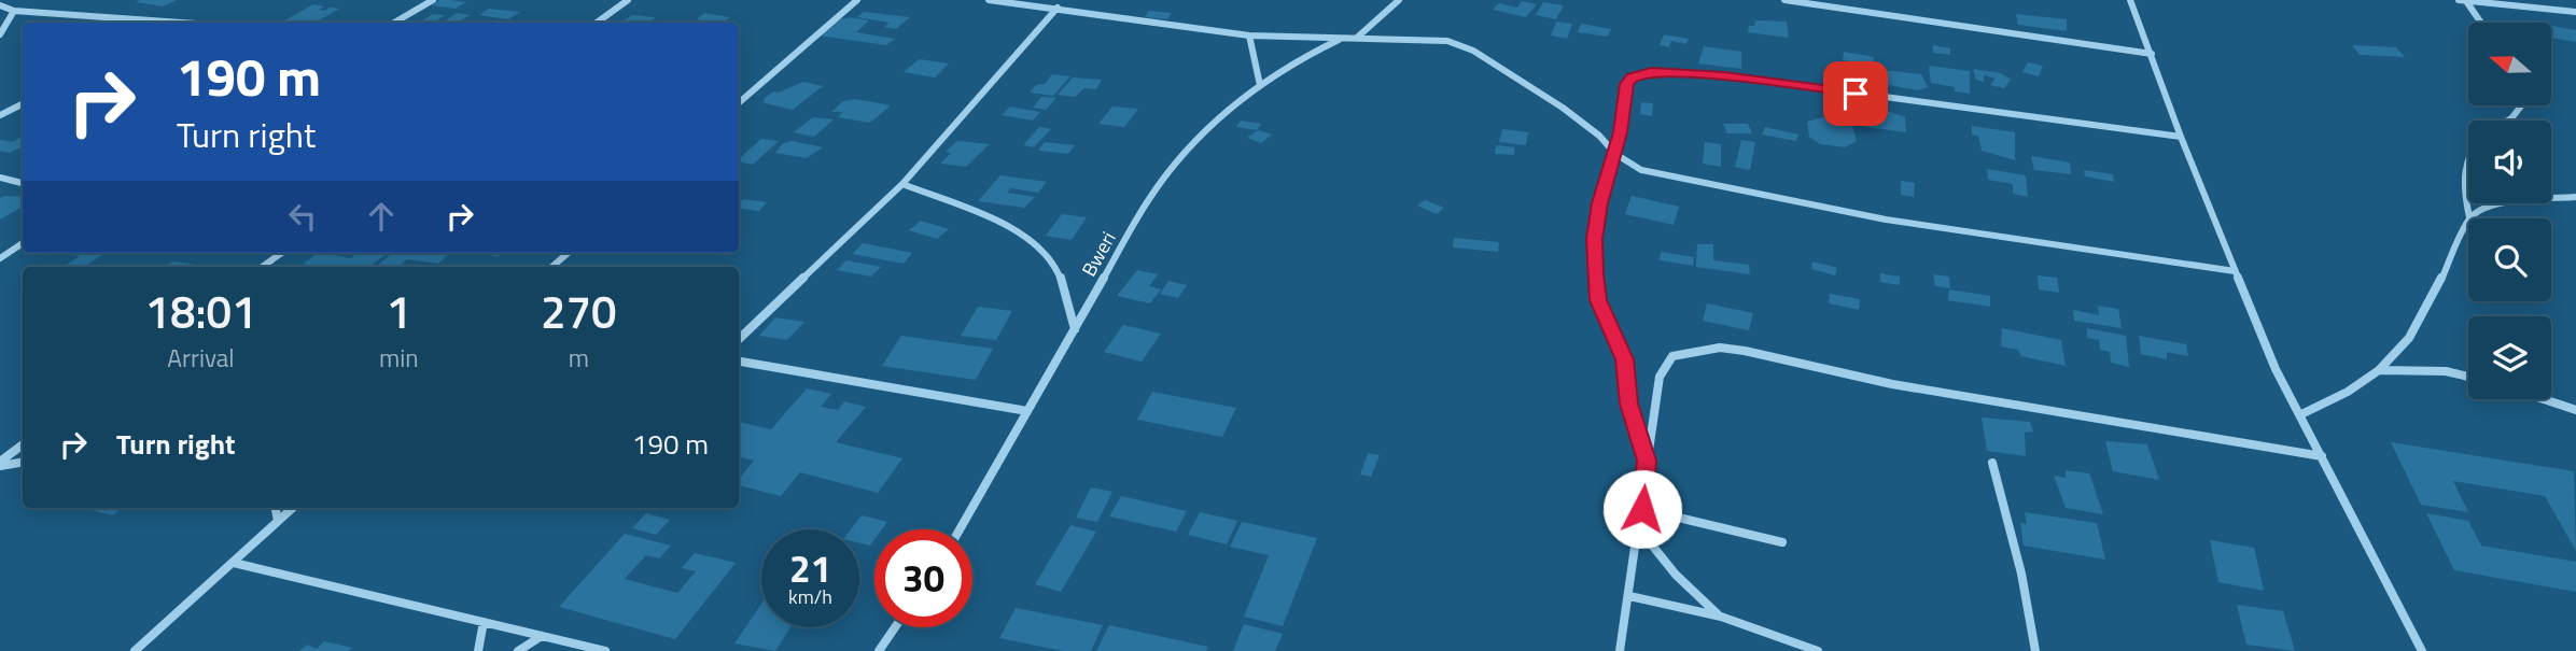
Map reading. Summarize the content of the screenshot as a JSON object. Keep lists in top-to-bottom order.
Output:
{
  "streets": {
    "street": ["Bweri"]
  },
  "north": "left",
  "page": {
    "turn": ["190 m", "Turn right"],
    "eta": [
      "18:01",
      "Arrival",
      "1",
      "min",
      "270",
      "m"
    ],
    "list": [
      {
        "name": "Turn right",
        "value": "190 m"
      }
    ],
    "speed": "21 km/h",
    "limit": "30"
  }
}
